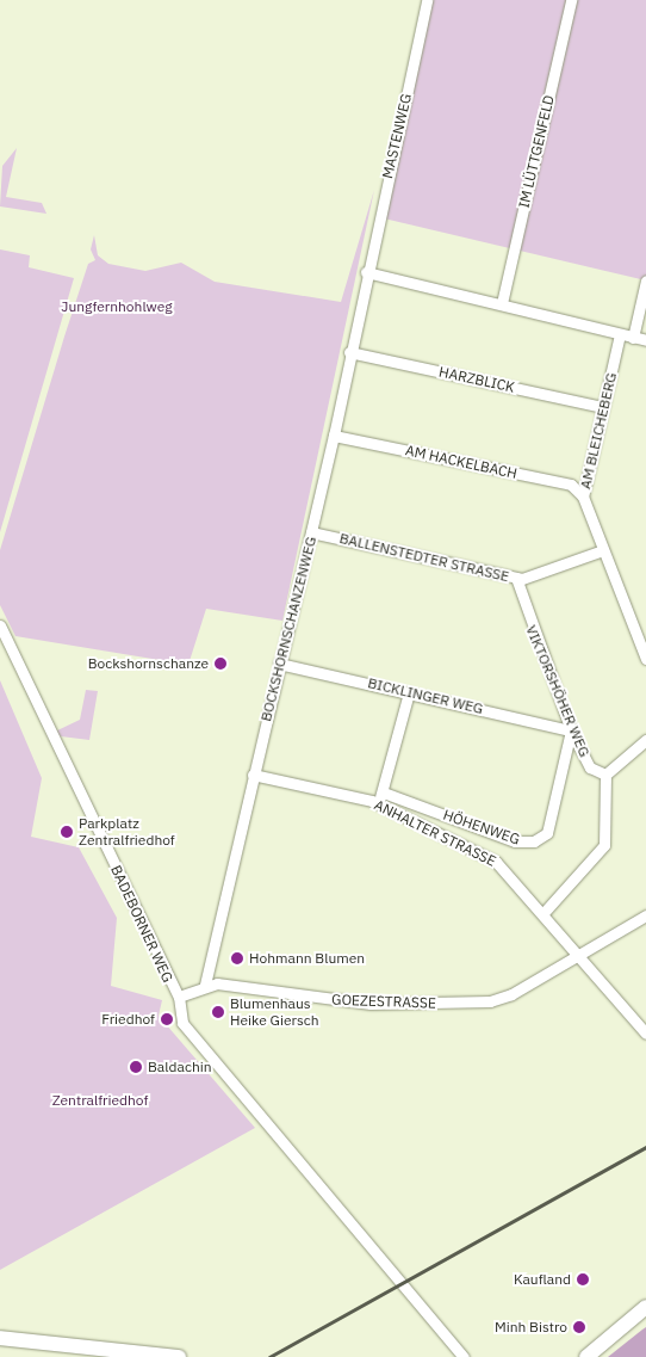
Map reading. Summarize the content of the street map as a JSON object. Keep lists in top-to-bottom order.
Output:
{
  "streets": {
    "street": [
      "MASTENWEG",
      "IM LÜTTGENFELD",
      "HARZBLICK",
      "AM BLEICHEBERG",
      "AM HACKELBACH",
      "BALLENSTEDTER STRASSE",
      "BOCKSHORNSCHANZENWEG",
      "VIKTORSHÖHER WEG",
      "BICKLINGER WEG",
      "HÖHENWEG",
      "ANHALTER STRASSE",
      "BADEBORNER WEG",
      "GOEZESTRASSE"
    ]
  },
  "crossings": [
    ["MASTENWEG", "BOCKSHORNSCHANZENWEG"],
    ["HARZBLICK", "AM BLEICHEBERG"],
    ["HARZBLICK", "BOCKSHORNSCHANZENWEG"],
    ["AM BLEICHEBERG", "AM HACKELBACH"],
    ["AM BLEICHEBERG", "BALLENSTEDTER STRASSE"],
    ["AM HACKELBACH", "BOCKSHORNSCHANZENWEG"],
    ["BALLENSTEDTER STRASSE", "BOCKSHORNSCHANZENWEG"],
    ["BALLENSTEDTER STRASSE", "VIKTORSHÖHER WEG"],
    ["BOCKSHORNSCHANZENWEG", "BICKLINGER WEG"],
    ["BOCKSHORNSCHANZENWEG", "ANHALTER STRASSE"],
    ["BOCKSHORNSCHANZENWEG", "GOEZESTRASSE"],
    ["VIKTORSHÖHER WEG", "BICKLINGER WEG"],
    ["VIKTORSHÖHER WEG", "HÖHENWEG"],
    ["BICKLINGER WEG", "HÖHENWEG"],
    ["ANHALTER STRASSE", "GOEZESTRASSE"]
  ],
  "parks": ["Jungfernhohlweg", "Zentralfriedhof"],
  "places": [
    "Bockshornschanze",
    "Parkplatz Zentralfriedhof",
    "Hohmann Blumen",
    "Blumenhaus Heike Giersch",
    "Friedhof",
    "Baldachin",
    "Kaufland",
    "Minh Bistro"
  ]
}
